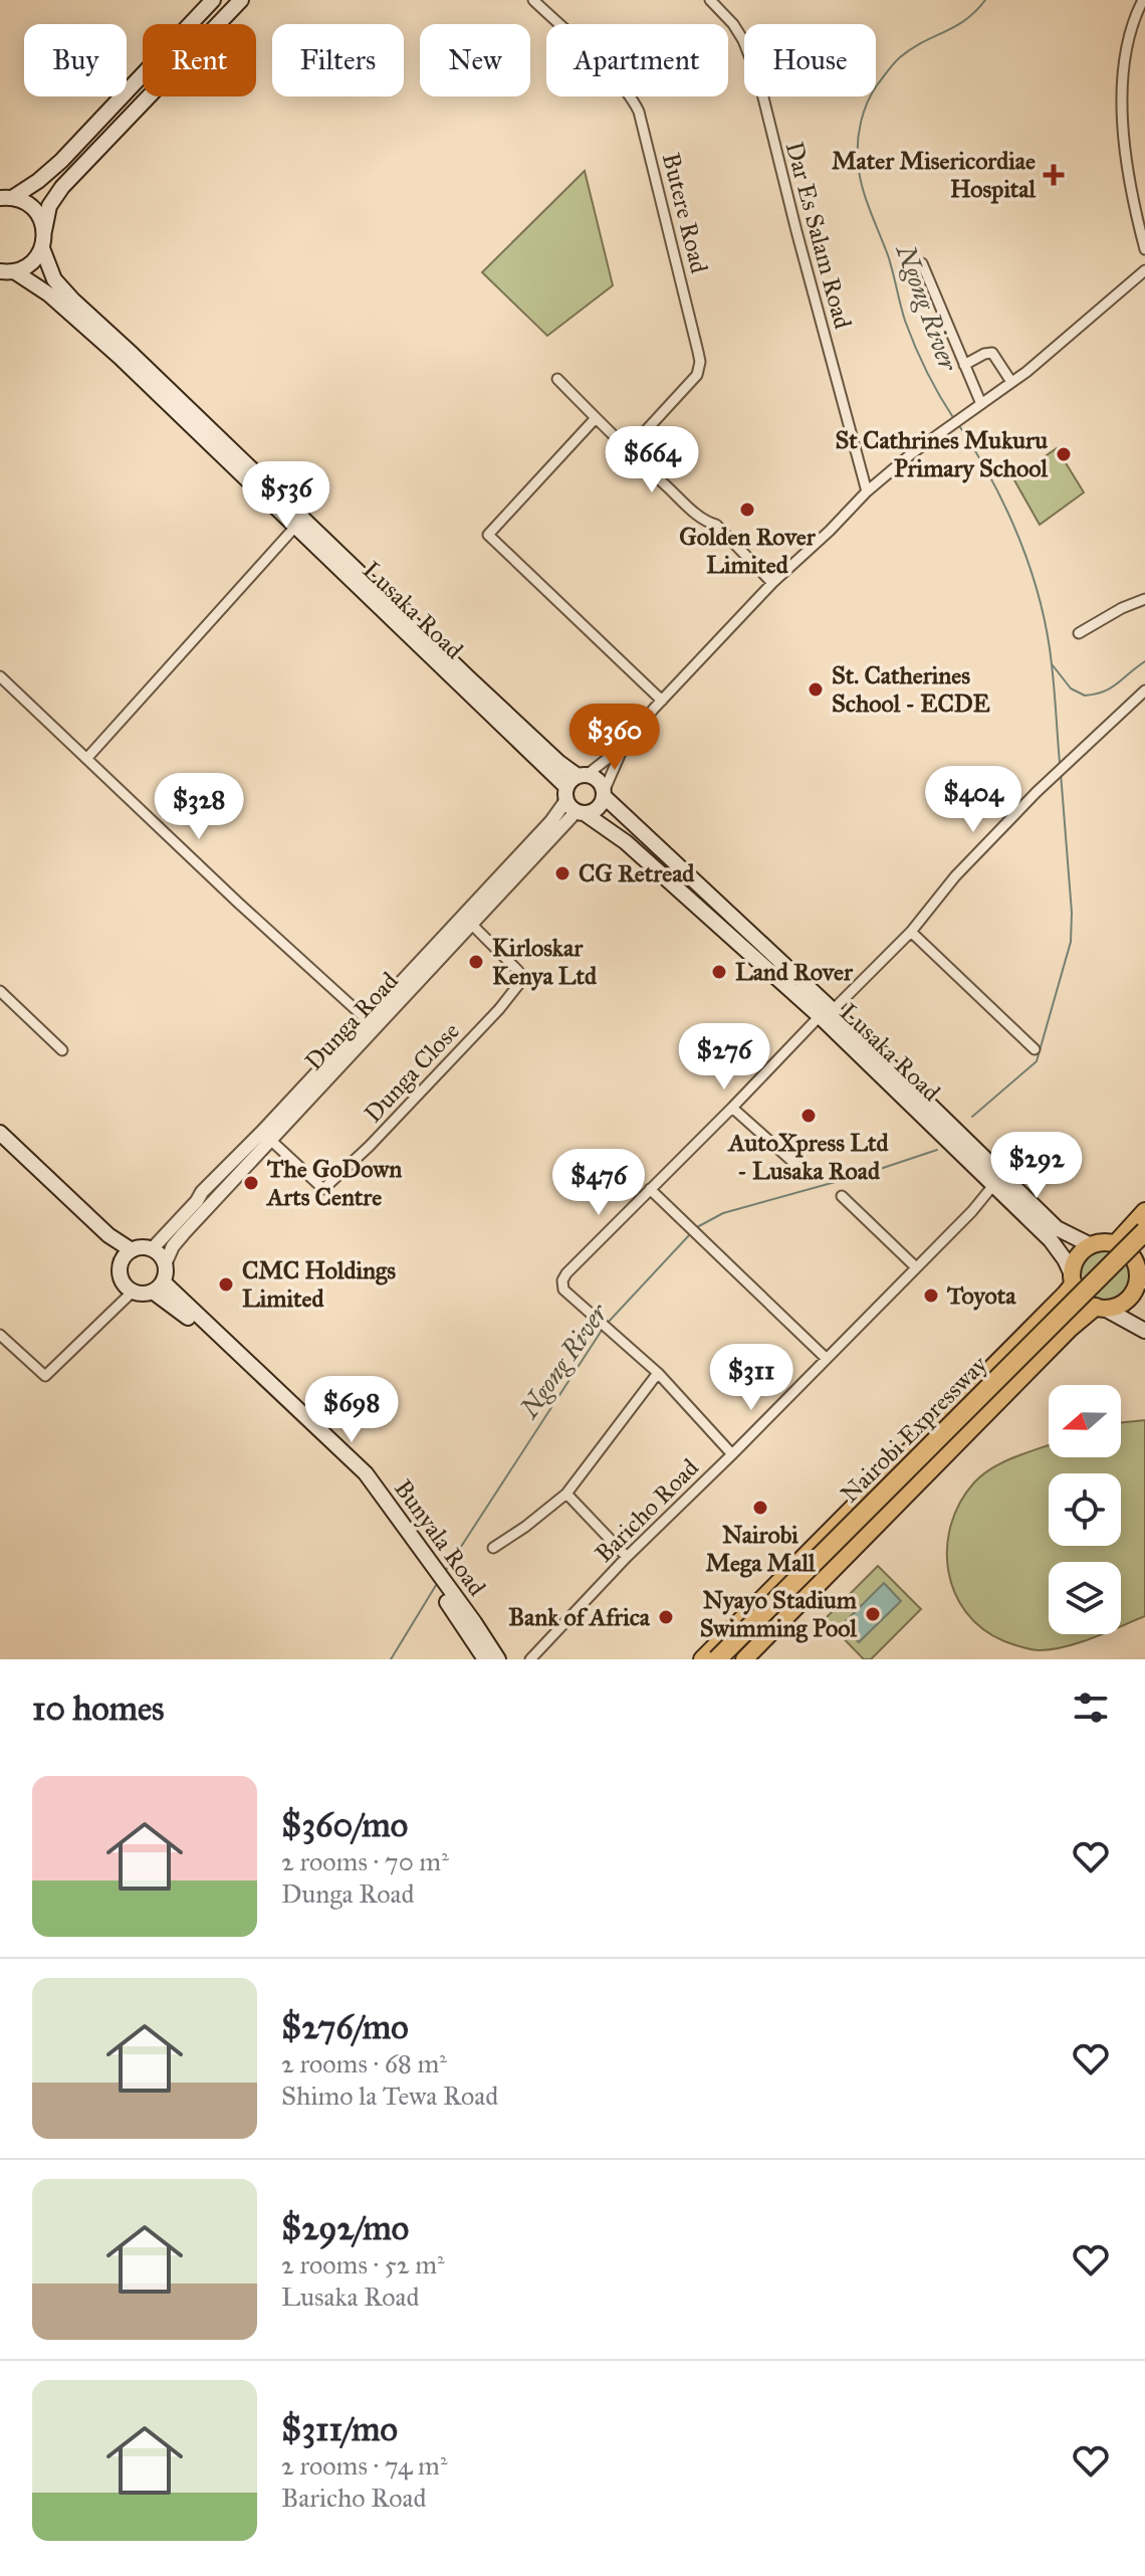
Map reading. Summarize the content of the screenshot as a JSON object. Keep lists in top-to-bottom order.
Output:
{
  "streets": {
    "highway": ["Nairobi Expressway"],
    "main road": ["Lusaka Road", "Bunyala Road"],
    "street": [
      "Butere Road",
      "Dar Es Salam Road",
      "Dunga Road",
      "Dunga Close",
      "Baricho Road"
    ]
  },
  "crossings": [
    ["Lusaka Road", "Dunga Road"],
    ["Lusaka Road", "Baricho Road"],
    ["Dunga Road", "Dunga Close"],
    ["Dunga Road", "Bunyala Road"]
  ],
  "water": ["Ngong River"],
  "places": {
    "health": ["Mater Misericordiae Hospital"],
    "other": [
      "St Cathrines Mukuru Primary School",
      "Golden Rover Limited",
      "St. Catherines School - ECDE",
      "CG Retread",
      "Kirloskar Kenya Ltd",
      "Land Rover",
      "AutoXpress Ltd - Lusaka Road",
      "The GoDown Arts Centre",
      "CMC Holdings Limited",
      "Toyota",
      "Nairobi Mega Mall",
      "Nyayo Stadium Swimming Pool",
      "Bank of Africa"
    ]
  },
  "north": "left",
  "page": {
    "chip": [
      "Buy",
      "Rent",
      "Filters",
      "New",
      "Apartment",
      "House"
    ],
    "price": [
      "$664",
      "$536",
      "$360",
      "$404",
      "$328",
      "$276",
      "$292",
      "$476",
      "$311",
      "$698"
    ],
    "heading": "10 homes",
    "list": [
      {
        "name": "$360/mo",
        "note": "2 rooms · 70 m² · Dunga Road"
      },
      {
        "name": "$276/mo",
        "note": "2 rooms · 68 m² · Shimo la Tewa Road"
      },
      {
        "name": "$292/mo",
        "note": "2 rooms · 52 m² · Lusaka Road"
      },
      {
        "name": "$311/mo",
        "note": "2 rooms · 74 m² · Baricho Road"
      }
    ]
  }
}
